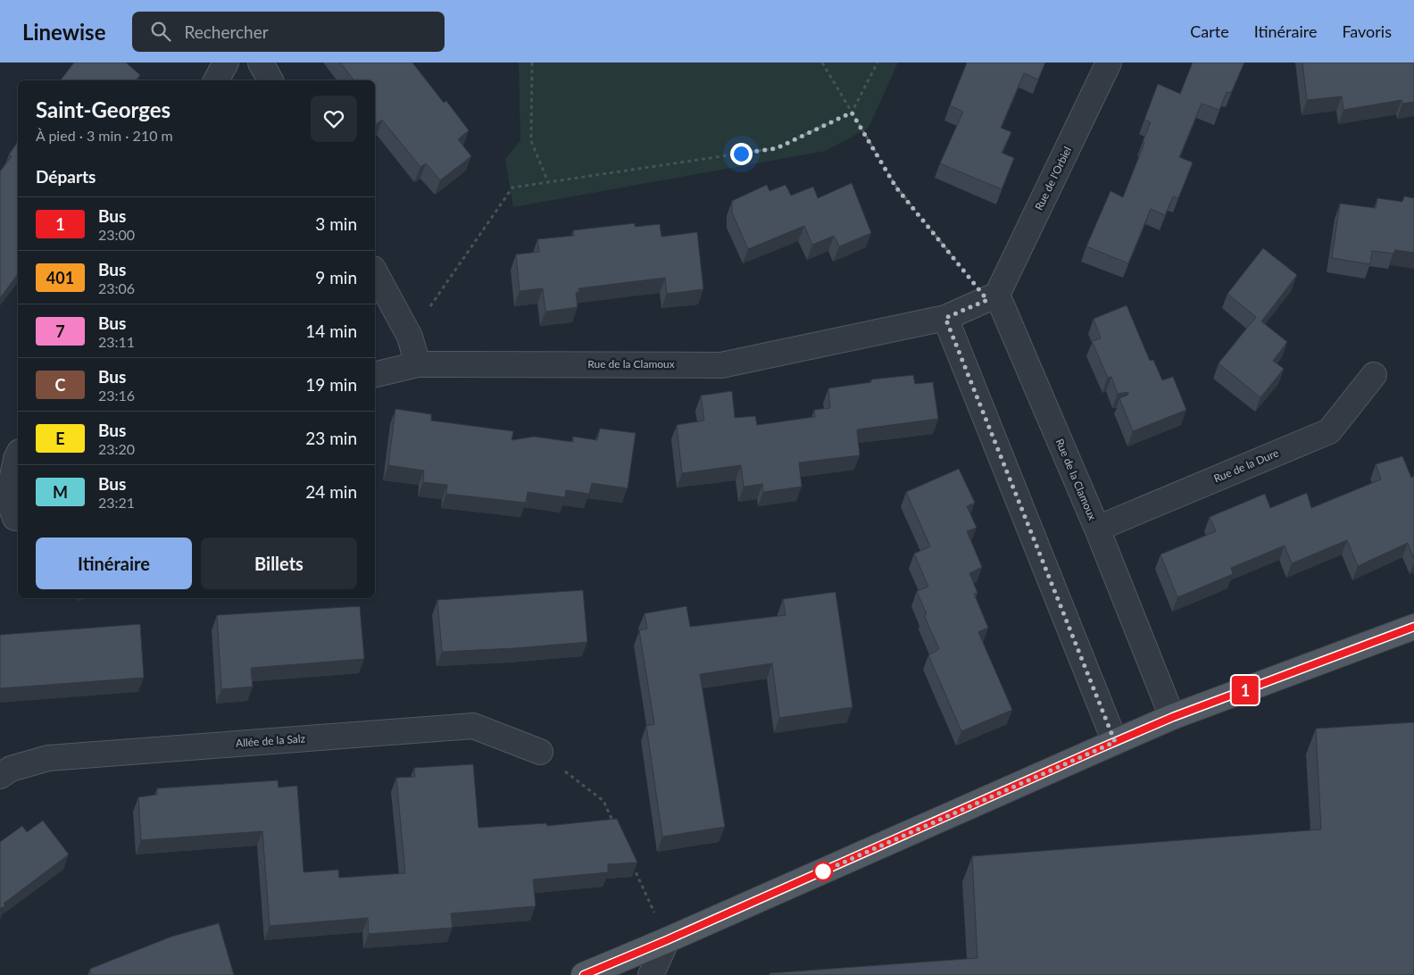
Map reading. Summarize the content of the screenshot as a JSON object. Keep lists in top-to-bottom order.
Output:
{
  "streets": {
    "street": [
      "Rue de l'Orbiel",
      "Rue de la Clamoux",
      "Rue de la Dure",
      "Allée de la Salz"
    ]
  },
  "crossings": [
    ["Rue de l'Orbiel", "Rue de la Clamoux"],
    ["Rue de la Clamoux", "Rue de la Dure"]
  ],
  "lines": ["bus line 1"],
  "page": {
    "header": "Linewise",
    "search": "Rechercher",
    "nav": ["Carte", "Itinéraire", "Favoris"],
    "on_map": "1",
    "heading": [
      ["Saint-Georges", "À pied · 3 min · 210 m"],
      "Départs"
    ],
    "list": [
      {
        "mark": "1",
        "name": "Bus",
        "note": "23:00",
        "value": "3 min"
      },
      {
        "mark": "401",
        "name": "Bus",
        "note": "23:06",
        "value": "9 min"
      },
      {
        "mark": "7",
        "name": "Bus",
        "note": "23:11",
        "value": "14 min"
      },
      {
        "mark": "C",
        "name": "Bus",
        "note": "23:16",
        "value": "19 min"
      },
      {
        "mark": "E",
        "name": "Bus",
        "note": "23:20",
        "value": "23 min"
      },
      {
        "mark": "M",
        "name": "Bus",
        "note": "23:21",
        "value": "24 min"
      }
    ],
    "buttons": ["Itinéraire", "Billets"]
  }
}
